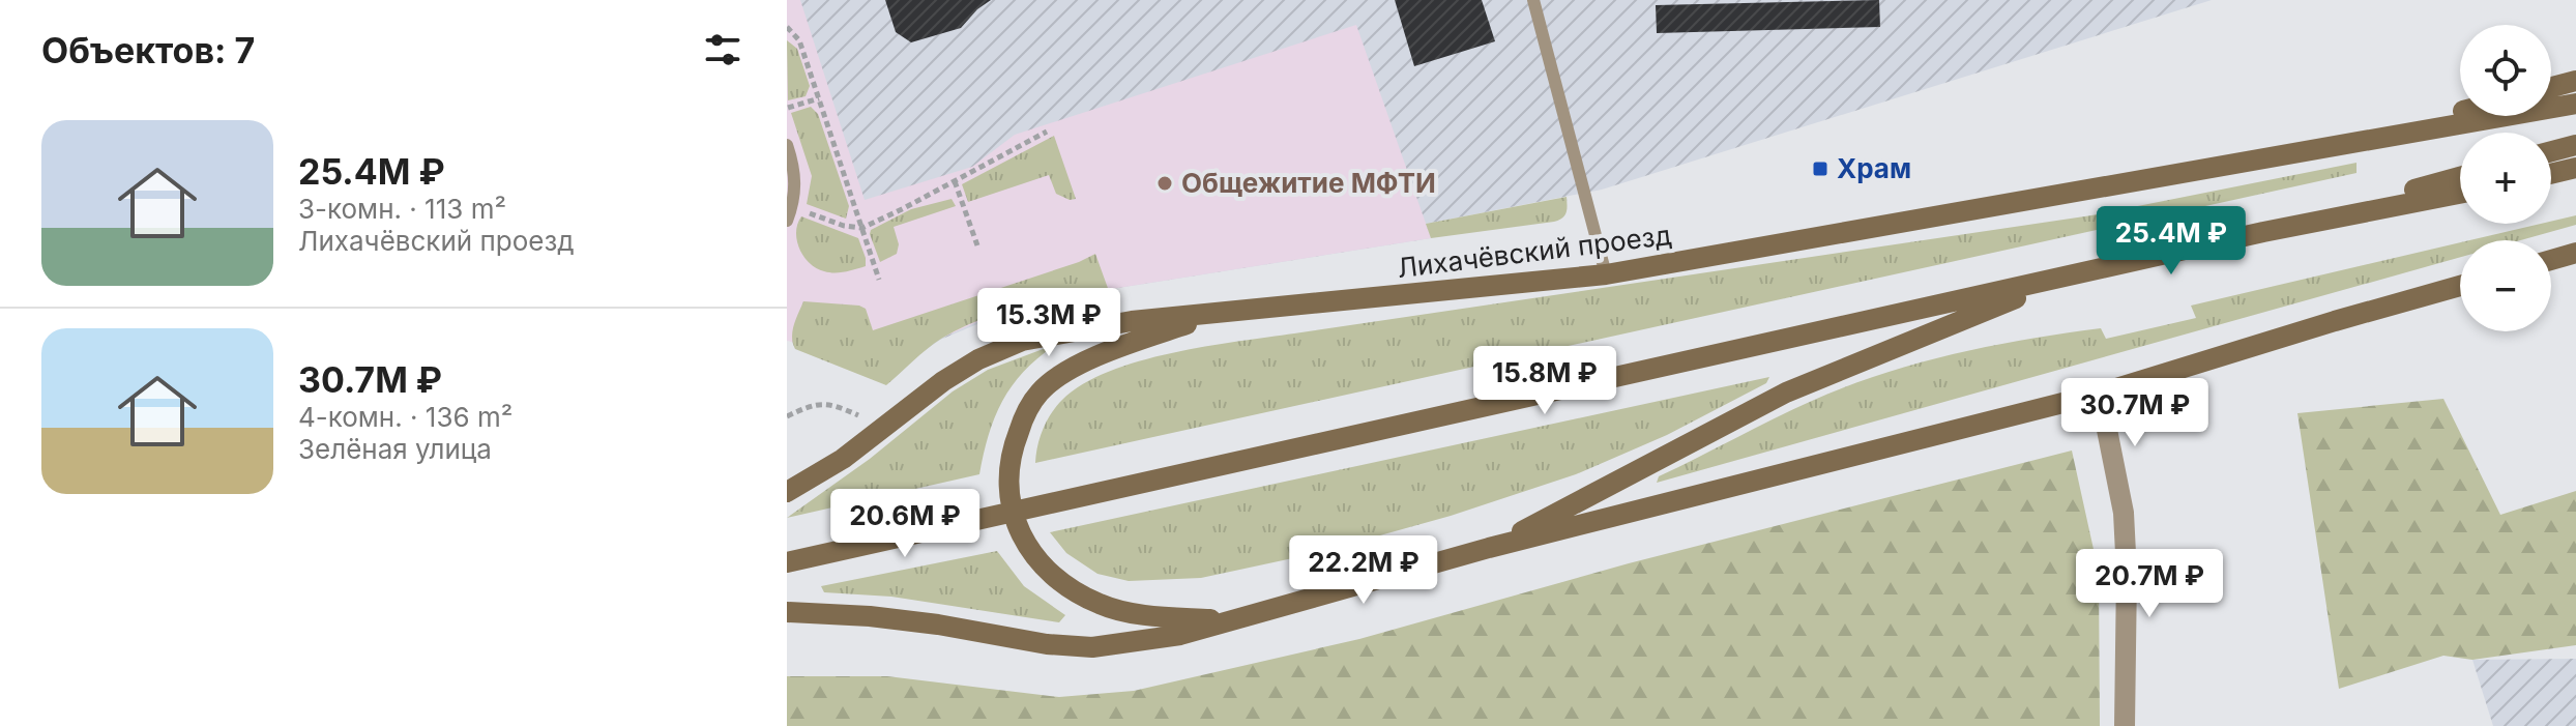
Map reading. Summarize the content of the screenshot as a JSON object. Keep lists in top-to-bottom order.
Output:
{
  "streets": {
    "main road": ["Лихачёвский проезд"]
  },
  "places": {
    "transit": ["Храм"],
    "other": ["Общежитие МФТИ"]
  },
  "page": {
    "heading": "Объектов: 7",
    "map_buttons": ["+", "−"],
    "list": [
      {
        "name": "25.4M ₽",
        "note": "3-комн. · 113 m² · Лихачёвский проезд"
      },
      {
        "name": "30.7M ₽",
        "note": "4-комн. · 136 m² · Зелёная улица"
      }
    ],
    "price": [
      "25.4M ₽",
      "15.3M ₽",
      "15.8M ₽",
      "30.7M ₽",
      "20.6M ₽",
      "22.2M ₽",
      "20.7M ₽"
    ]
  }
}
